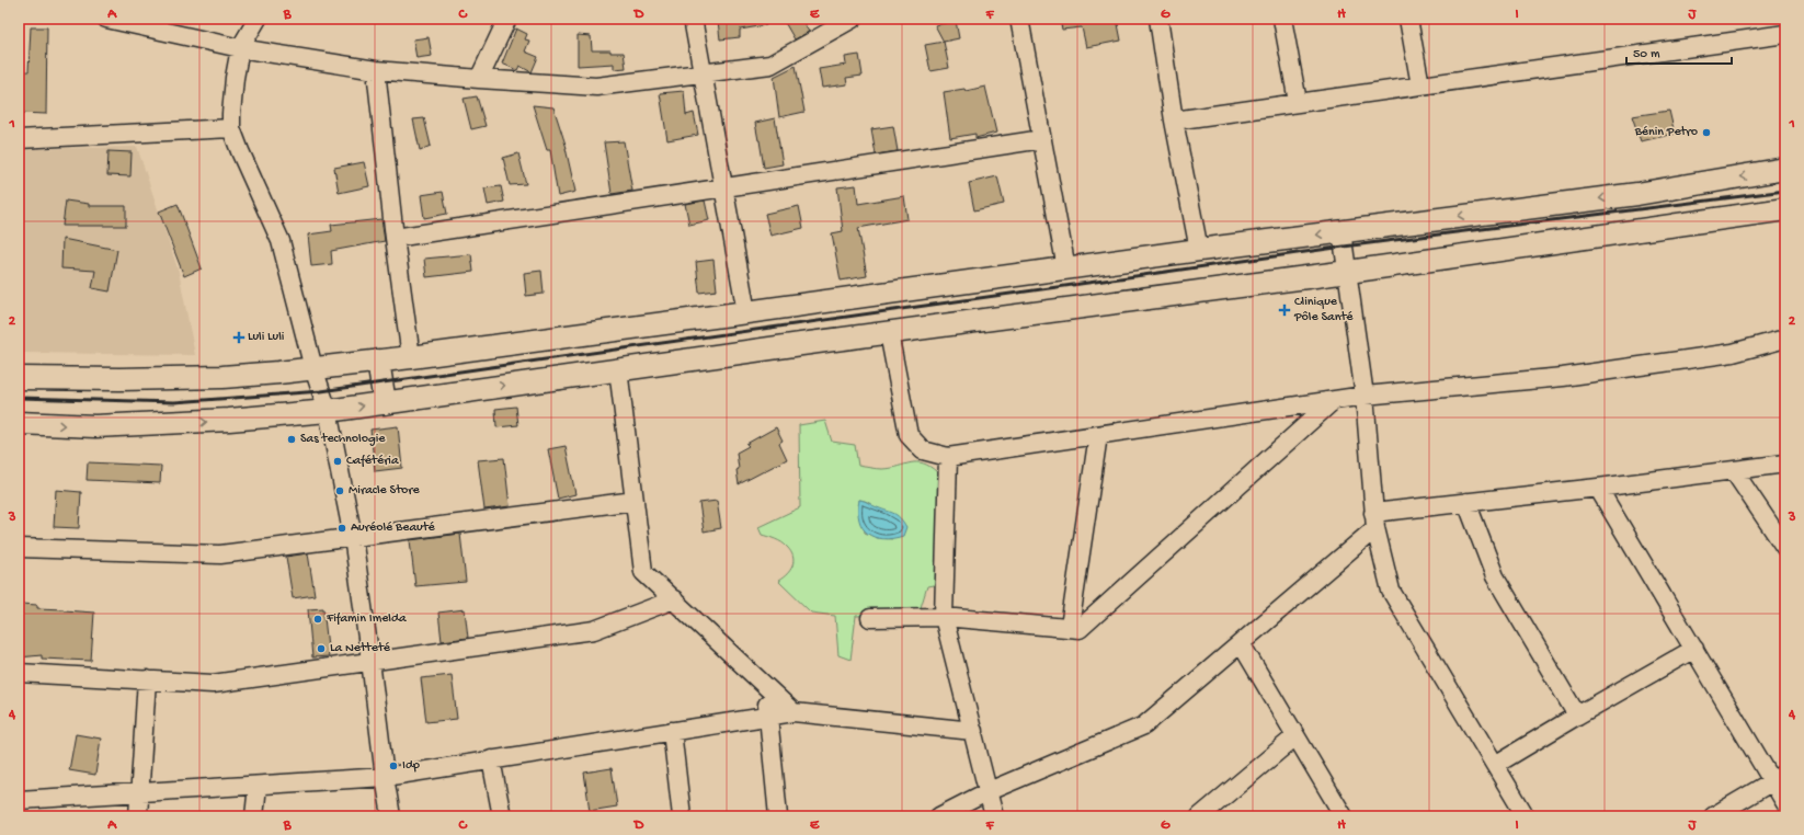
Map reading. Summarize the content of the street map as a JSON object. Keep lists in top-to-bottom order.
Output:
{
  "places": {
    "other": [
      "Bénin Petro",
      "Sas technologie",
      "Cafétéria",
      "Miracle Store",
      "Auréolé Beauté",
      "Fifamin Imelda",
      "La Netteté",
      "Idp"
    ],
    "health": ["Clinique Pôle Santé", "Luli Luli"]
  },
  "scale_bar": "50 m",
  "grid": {
    "columns": [
      "A",
      "B",
      "C",
      "D",
      "E",
      "F",
      "G",
      "H",
      "I",
      "J"
    ],
    "rows": [
      "1",
      "2",
      "3",
      "4"
    ]
  }
}
